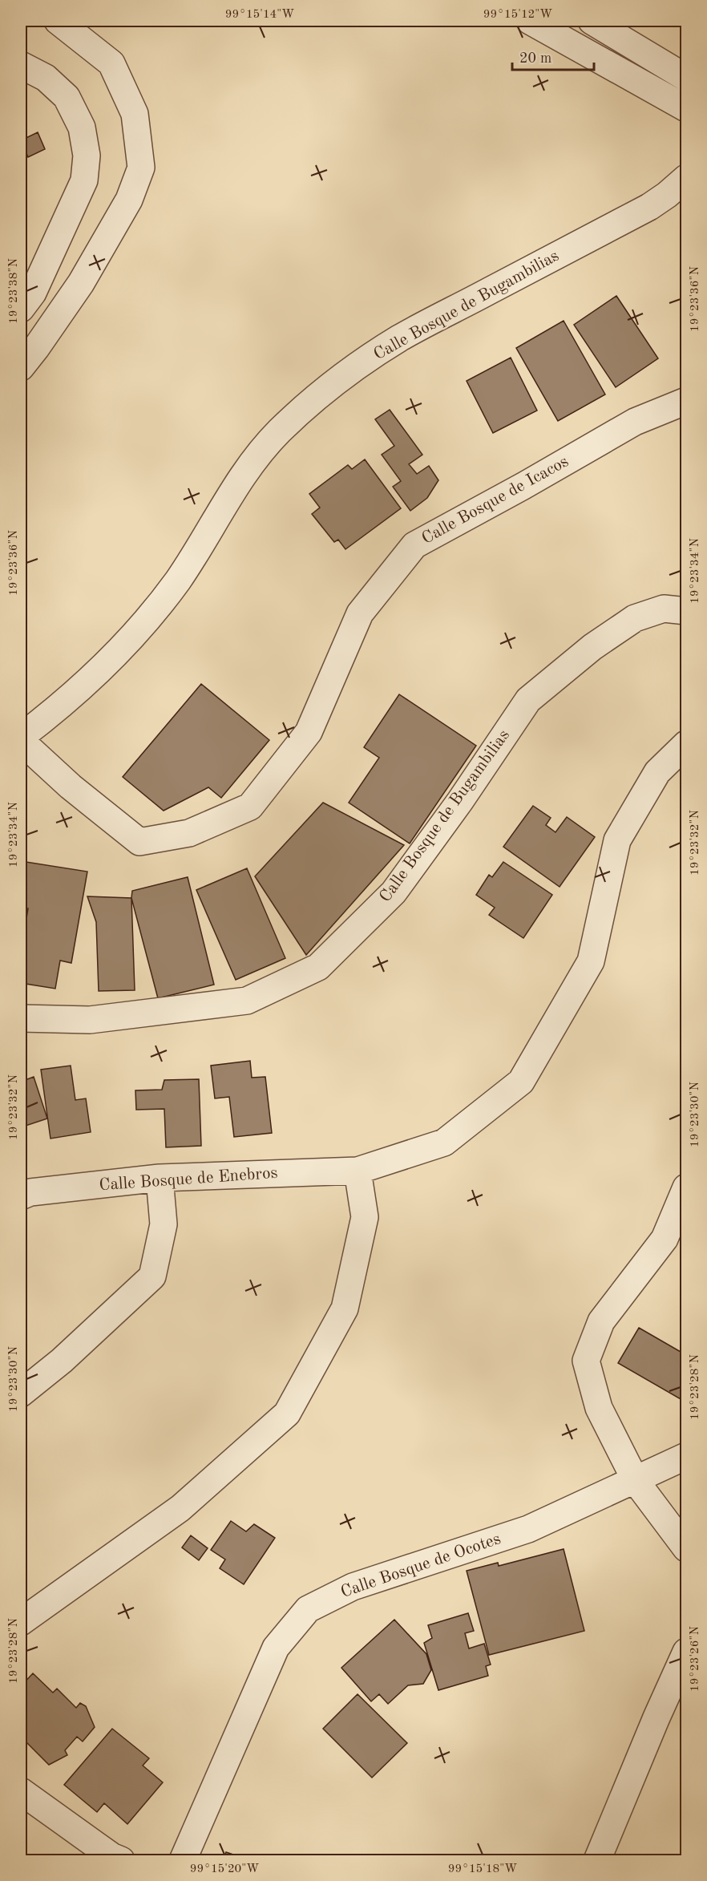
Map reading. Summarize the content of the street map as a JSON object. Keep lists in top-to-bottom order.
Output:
{
  "streets": {
    "street": [
      "Calle Bosque de Bugambilias",
      "Calle Bosque de Icacos",
      "Calle Bosque de Enebros",
      "Calle Bosque de Ocotes"
    ]
  },
  "scale_bar": "20 m",
  "coordinates": [
    "99°15'14\"W",
    "99°15'12\"W",
    "19°23'38\"N",
    "19°23'36\"N",
    "19°23'34\"N",
    "19°23'32\"N",
    "19°23'30\"N",
    "19°23'28\"N",
    "19°23'26\"N",
    "99°15'20\"W",
    "99°15'18\"W"
  ]
}
